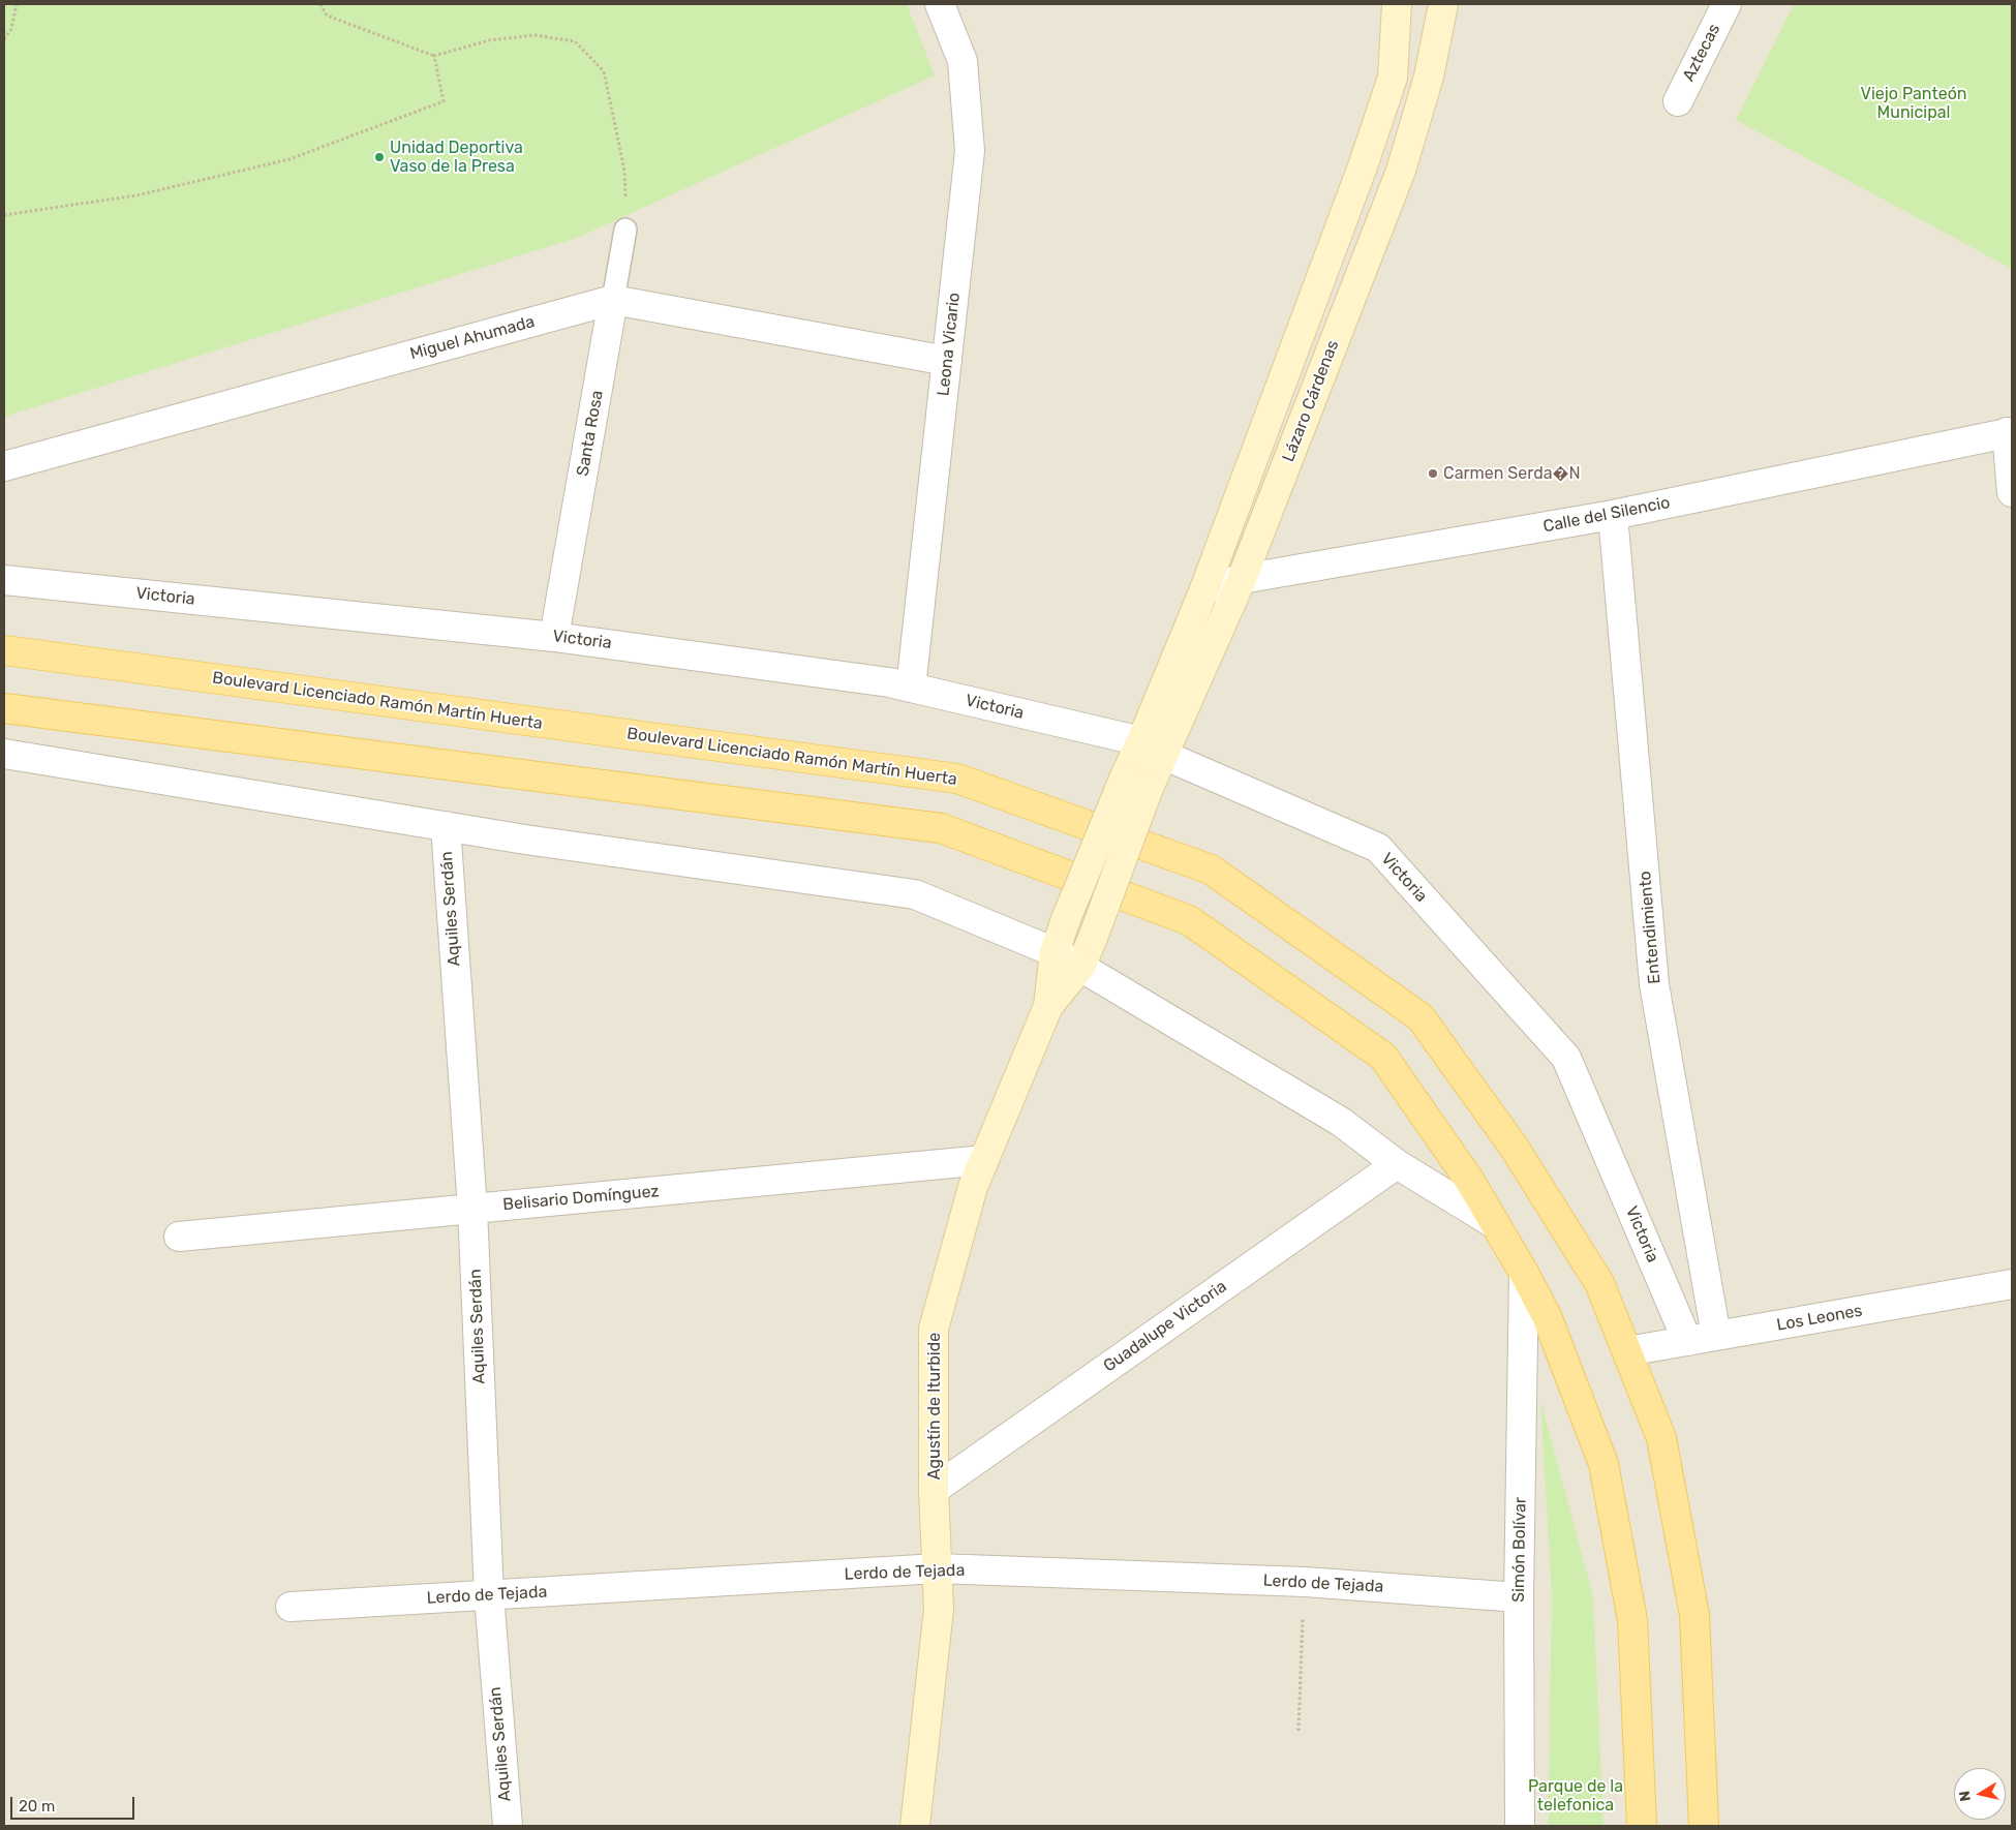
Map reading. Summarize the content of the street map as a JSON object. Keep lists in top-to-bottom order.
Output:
{
  "streets": {
    "main road": ["Boulevard Licenciado Ramón Martín Huerta"],
    "street": [
      "Aztecas",
      "Miguel Ahumada",
      "Leona Vicario",
      "Lázaro Cárdenas",
      "Santa Rosa",
      "Calle del Silencio",
      "Victoria",
      "Aquiles Serdán",
      "Entendimiento",
      "Belisario Domínguez",
      "Los Leones",
      "Guadalupe Victoria",
      "Agustín de Iturbide",
      "Simón Bolívar",
      "Lerdo de Tejada"
    ]
  },
  "crossings": [
    ["Miguel Ahumada", "Leona Vicario"],
    ["Miguel Ahumada", "Santa Rosa"],
    ["Leona Vicario", "Victoria"],
    ["Lázaro Cárdenas", "Calle del Silencio"],
    ["Lázaro Cárdenas", "Victoria"],
    ["Lázaro Cárdenas", "Agustín de Iturbide"],
    ["Santa Rosa", "Victoria"],
    ["Calle del Silencio", "Entendimiento"],
    ["Victoria", "Los Leones"],
    ["Boulevard Licenciado Ramón Martín Huerta", "Los Leones"],
    ["Aquiles Serdán", "Belisario Domínguez"],
    ["Aquiles Serdán", "Lerdo de Tejada"],
    ["Entendimiento", "Los Leones"],
    ["Belisario Domínguez", "Agustín de Iturbide"],
    ["Guadalupe Victoria", "Agustín de Iturbide"],
    ["Agustín de Iturbide", "Lerdo de Tejada"],
    ["Simón Bolívar", "Lerdo de Tejada"]
  ],
  "parks": ["Viejo Panteón Municipal", "Parque de la telefonica"],
  "places": ["Unidad Deportiva Vaso de la Presa", "Carmen Serda�N"],
  "scale_bar": "20 m",
  "north": "left"
}
